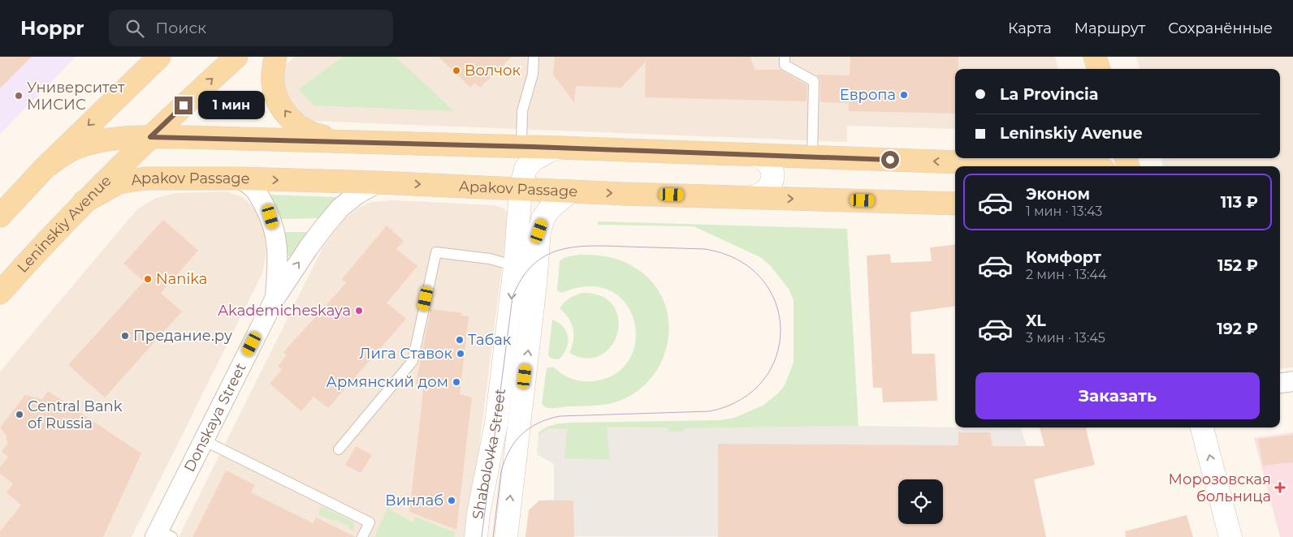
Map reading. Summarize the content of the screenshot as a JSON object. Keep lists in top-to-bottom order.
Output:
{
  "streets": {
    "main road": ["Apakov Passage", "Leninskiy Avenue", "Shabolovka Street"],
    "street": ["Donskaya Street"]
  },
  "crossings": [
    ["Apakov Passage", "Leninskiy Avenue"],
    ["Apakov Passage", "Donskaya Street"],
    ["Apakov Passage", "Shabolovka Street"]
  ],
  "places": {
    "other": [
      "Волчок",
      "Европа",
      "Университет МИСИС",
      "Nanika",
      "Akademicheskaya",
      "Предание.ру",
      "Табак",
      "Лига Ставок",
      "Армянский дом",
      "Central Bank of Russia",
      "Винлаб"
    ],
    "health": ["Морозовская больница"]
  },
  "page": {
    "header": "Hoppr",
    "search": "Поиск",
    "nav": ["Карта", "Маршрут", "Сохранённые"],
    "banner": ["La Provincia", "Leninskiy Avenue"],
    "bubble": "1 мин",
    "list": [
      {
        "name": "Эконом",
        "note": "1 мин · 13:43",
        "value": "113 ₽"
      },
      {
        "name": "Комфорт",
        "note": "2 мин · 13:44",
        "value": "152 ₽"
      },
      {
        "name": "XL",
        "note": "3 мин · 13:45",
        "value": "192 ₽"
      }
    ],
    "buttons": "Заказать"
  }
}
